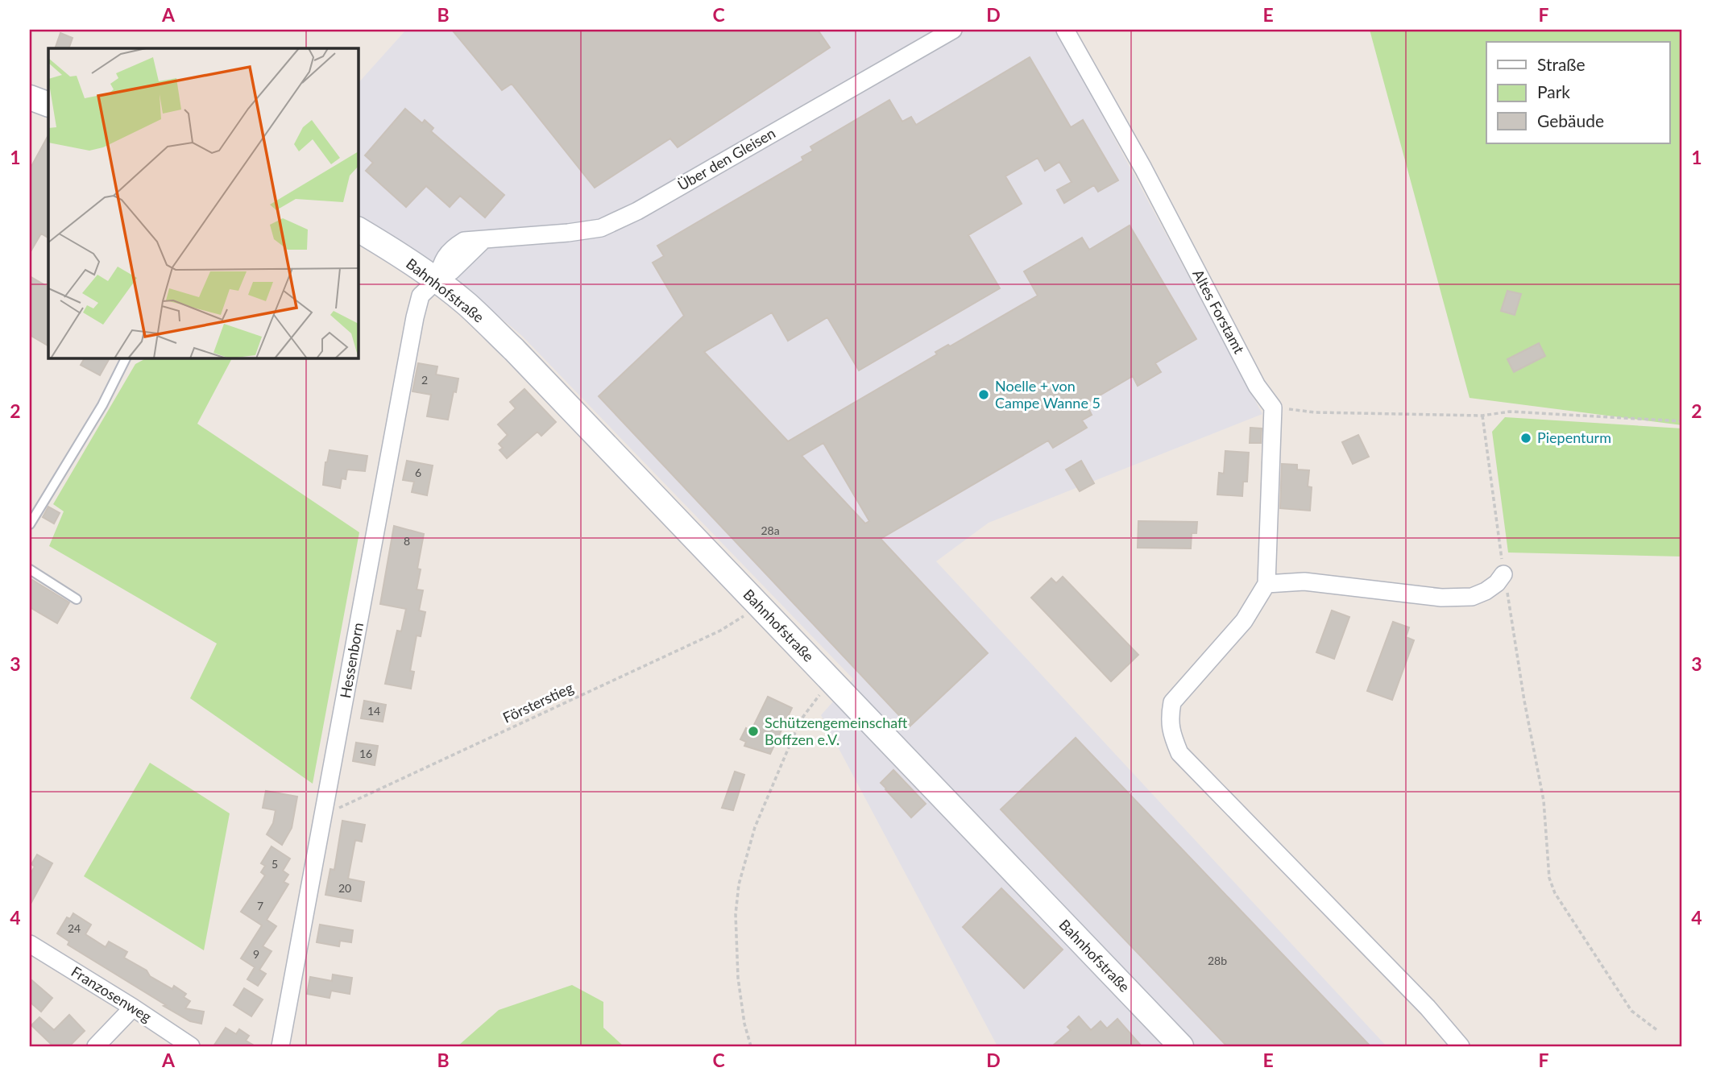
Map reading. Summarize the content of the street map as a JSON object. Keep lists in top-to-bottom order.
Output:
{
  "streets": {
    "main road": ["Bahnhofstraße"],
    "street": [
      "Über den Gleisen",
      "Altes Forstamt",
      "Hessenborn",
      "Franzosenweg"
    ],
    "path": ["Försterstieg"]
  },
  "crossings": [
    ["Über den Gleisen", "Bahnhofstraße"],
    ["Über den Gleisen", "Hessenborn"],
    ["Bahnhofstraße", "Hessenborn"],
    ["Bahnhofstraße", "Försterstieg"],
    ["Hessenborn", "Försterstieg"]
  ],
  "places": ["Noelle + von Campe Wanne 5", "Piepenturm", "Schützengemeinschaft Boffzen e.V."],
  "house_numbers": [
    "2",
    "6",
    "28a",
    "8",
    "14",
    "16",
    "5",
    "20",
    "7",
    "24",
    "9",
    "28b"
  ],
  "legend": ["Straße", "Park", "Gebäude"],
  "grid": {
    "columns": [
      "A",
      "B",
      "C",
      "D",
      "E",
      "F"
    ],
    "rows": [
      "1",
      "2",
      "3",
      "4"
    ]
  }
}
